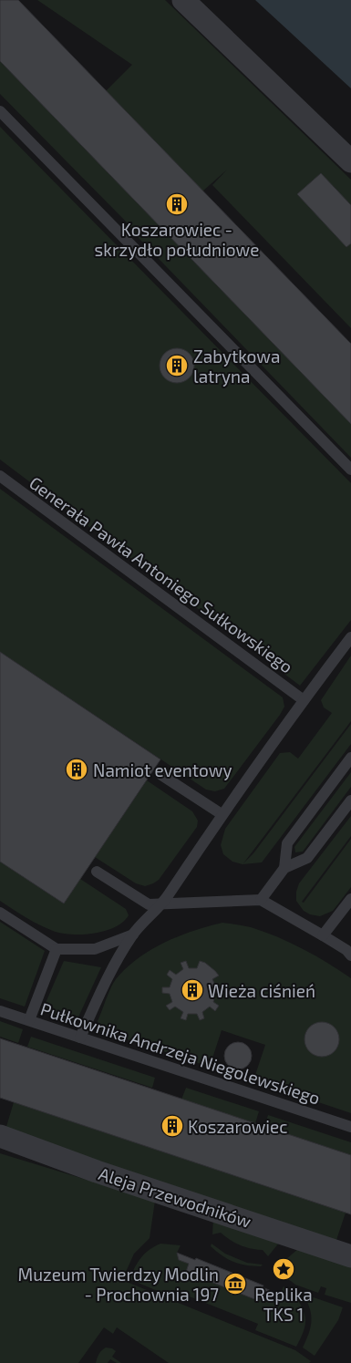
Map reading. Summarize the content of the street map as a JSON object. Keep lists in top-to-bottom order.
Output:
{
  "streets": {
    "street": ["Aleja Przewodników"],
    "lane": ["Generała Pawła Antoniego Sułkowskiego", "Pułkownika Andrzeja Niegolewskiego"]
  },
  "places": {
    "building": [
      "Koszarowiec - skrzydło południowe",
      "Zabytkowa latryna",
      "Namiot eventowy",
      "Wieża ciśnień",
      "Koszarowiec"
    ],
    "place": ["Replika TKS 1"],
    "museum": ["Muzeum Twierdzy Modlin - Prochownia 197"]
  }
}
